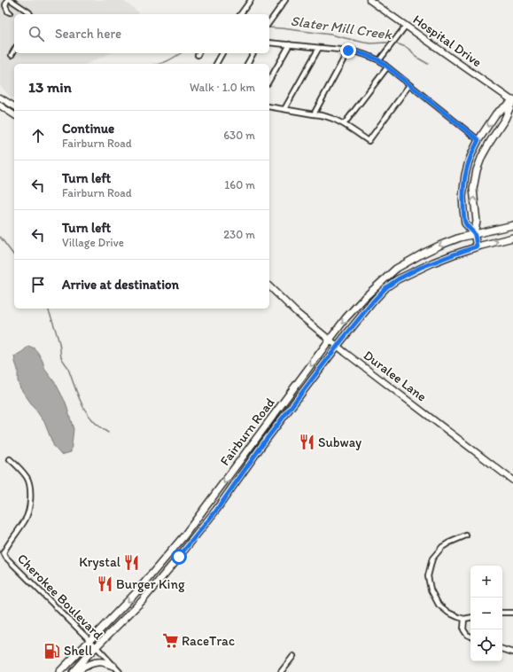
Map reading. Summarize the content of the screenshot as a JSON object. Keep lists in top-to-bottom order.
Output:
{
  "streets": {
    "main road": ["Fairburn Road"],
    "street": ["Hospital Drive", "Duralee Lane", "Cherokee Boulevard"]
  },
  "crossings": [
    ["Duralee Lane", "Fairburn Road"],
    ["Fairburn Road", "Cherokee Boulevard"]
  ],
  "water": ["Slater Mill Creek"],
  "places": {
    "restaurant": ["Subway", "Krystal", "Burger King"],
    "supermarket": ["RaceTrac"],
    "fuel station": ["Shell"]
  },
  "page": {
    "search": "Search here",
    "heading": ["13 min", "Walk · 1.0 km"],
    "list": [
      ["Continue", "Fairburn Road", "630 m"],
      ["Turn left", "Fairburn Road", "160 m"],
      ["Turn left", "Village Drive", "230 m"],
      "Arrive at destination"
    ],
    "map_buttons": ["+", "−"]
  }
}
